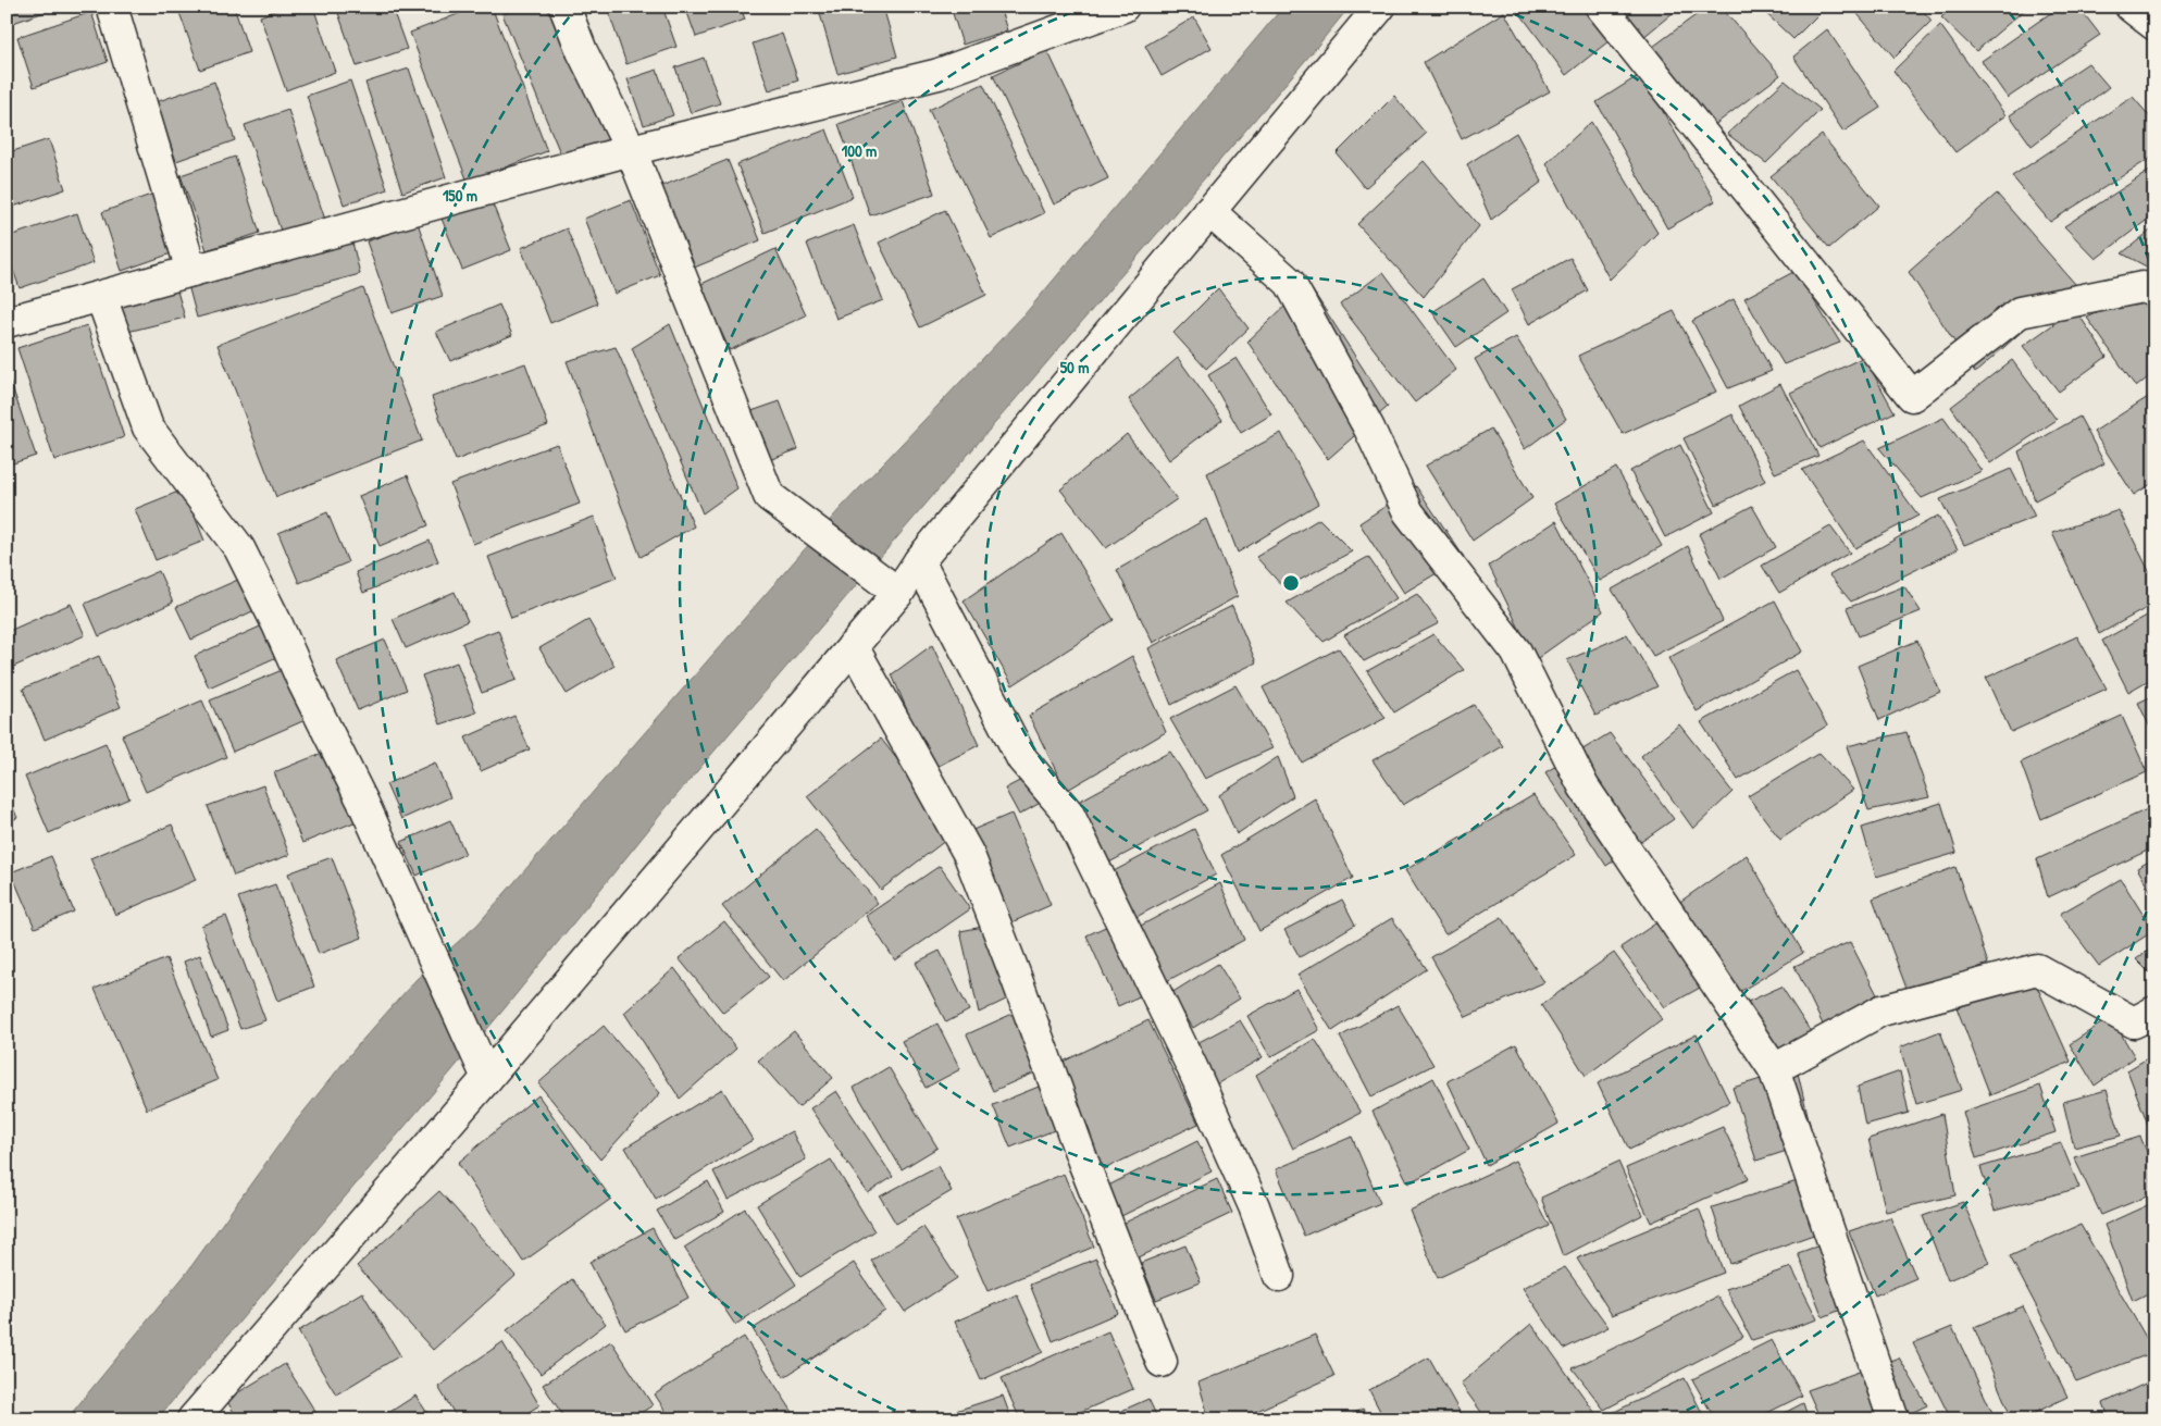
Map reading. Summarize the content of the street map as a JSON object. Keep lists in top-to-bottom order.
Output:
{
  "rings": ["100 m", "150 m", "50 m"]
}
